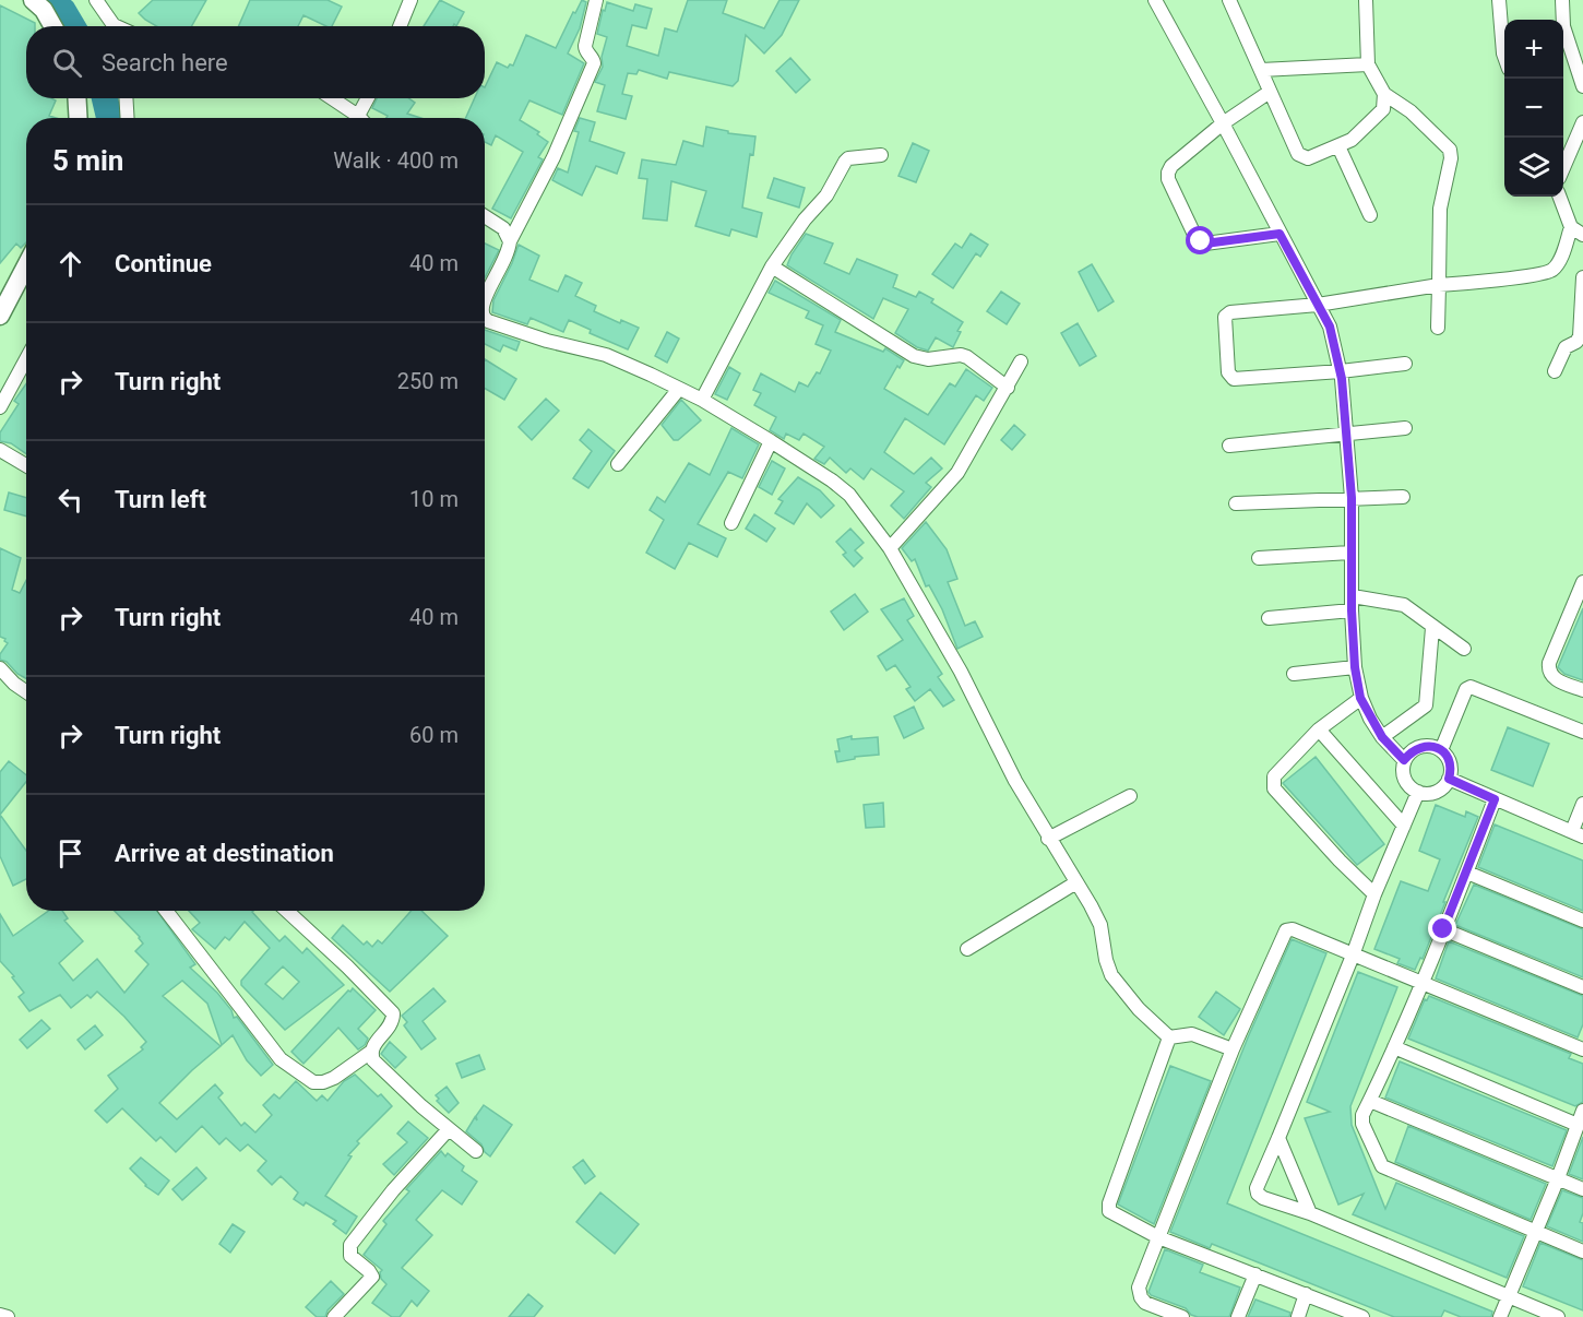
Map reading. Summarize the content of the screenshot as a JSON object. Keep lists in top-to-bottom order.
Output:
{
  "page": {
    "map_buttons": ["+", "−"],
    "search": "Search here",
    "heading": ["5 min", "Walk · 400 m"],
    "list": [
      ["Continue", "40 m"],
      ["Turn right", "250 m"],
      ["Turn left", "10 m"],
      ["Turn right", "40 m"],
      ["Turn right", "60 m"],
      "Arrive at destination"
    ]
  }
}
